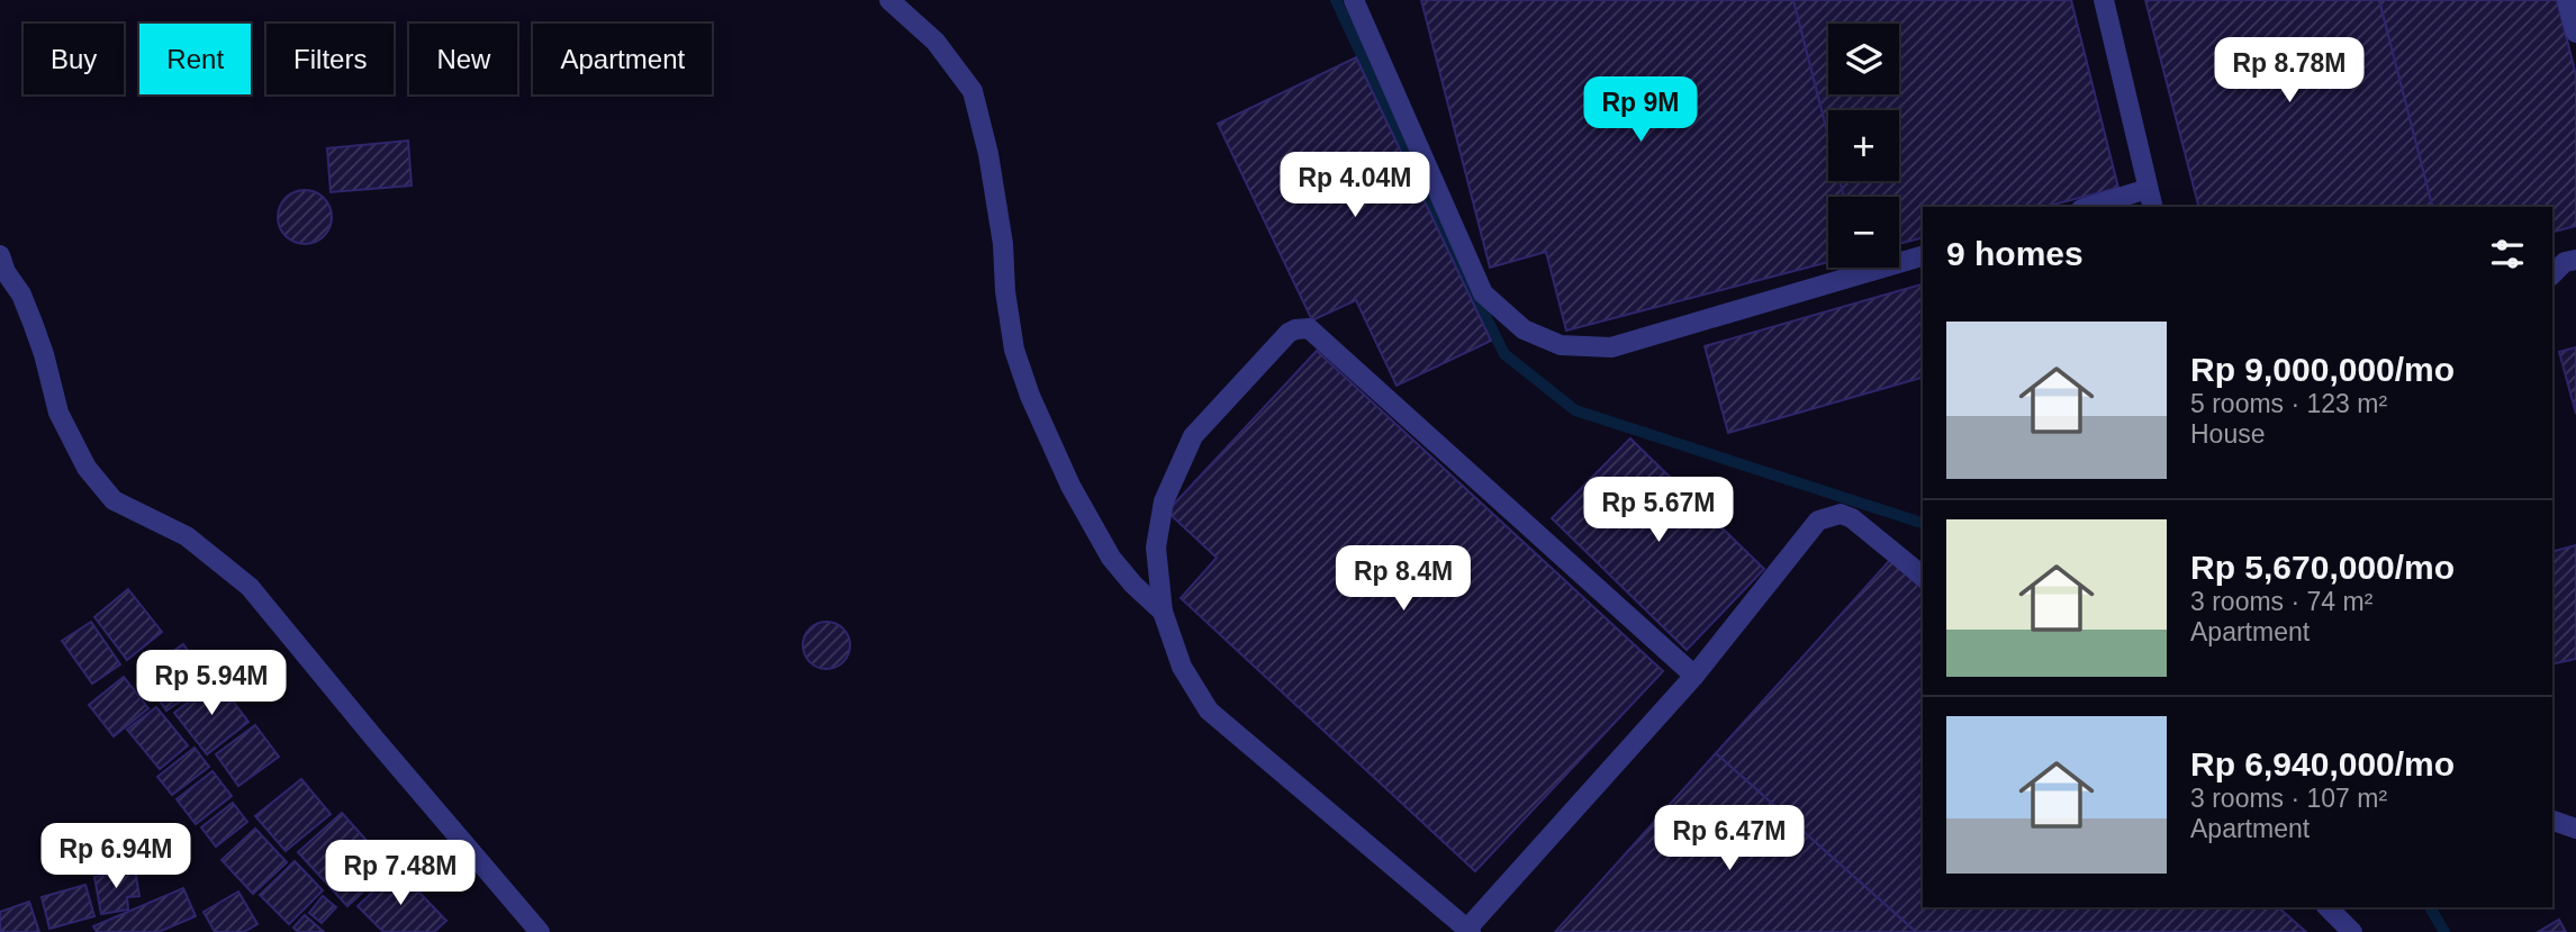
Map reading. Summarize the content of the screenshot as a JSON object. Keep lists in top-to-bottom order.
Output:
{
  "page": {
    "map_buttons": ["+", "−"],
    "chip": [
      "Buy",
      "Rent",
      "Filters",
      "New",
      "Apartment"
    ],
    "price": [
      "Rp 8.78M",
      "Rp 9M",
      "Rp 4.04M",
      "Rp 5.67M",
      "Rp 8.4M",
      "Rp 5.94M",
      "Rp 6.47M",
      "Rp 6.94M",
      "Rp 7.48M"
    ],
    "heading": "9 homes",
    "list": [
      {
        "name": "Rp 9,000,000/mo",
        "note": "5 rooms · 123 m² · House"
      },
      {
        "name": "Rp 5,670,000/mo",
        "note": "3 rooms · 74 m² · Apartment"
      },
      {
        "name": "Rp 6,940,000/mo",
        "note": "3 rooms · 107 m² · Apartment"
      }
    ]
  }
}
